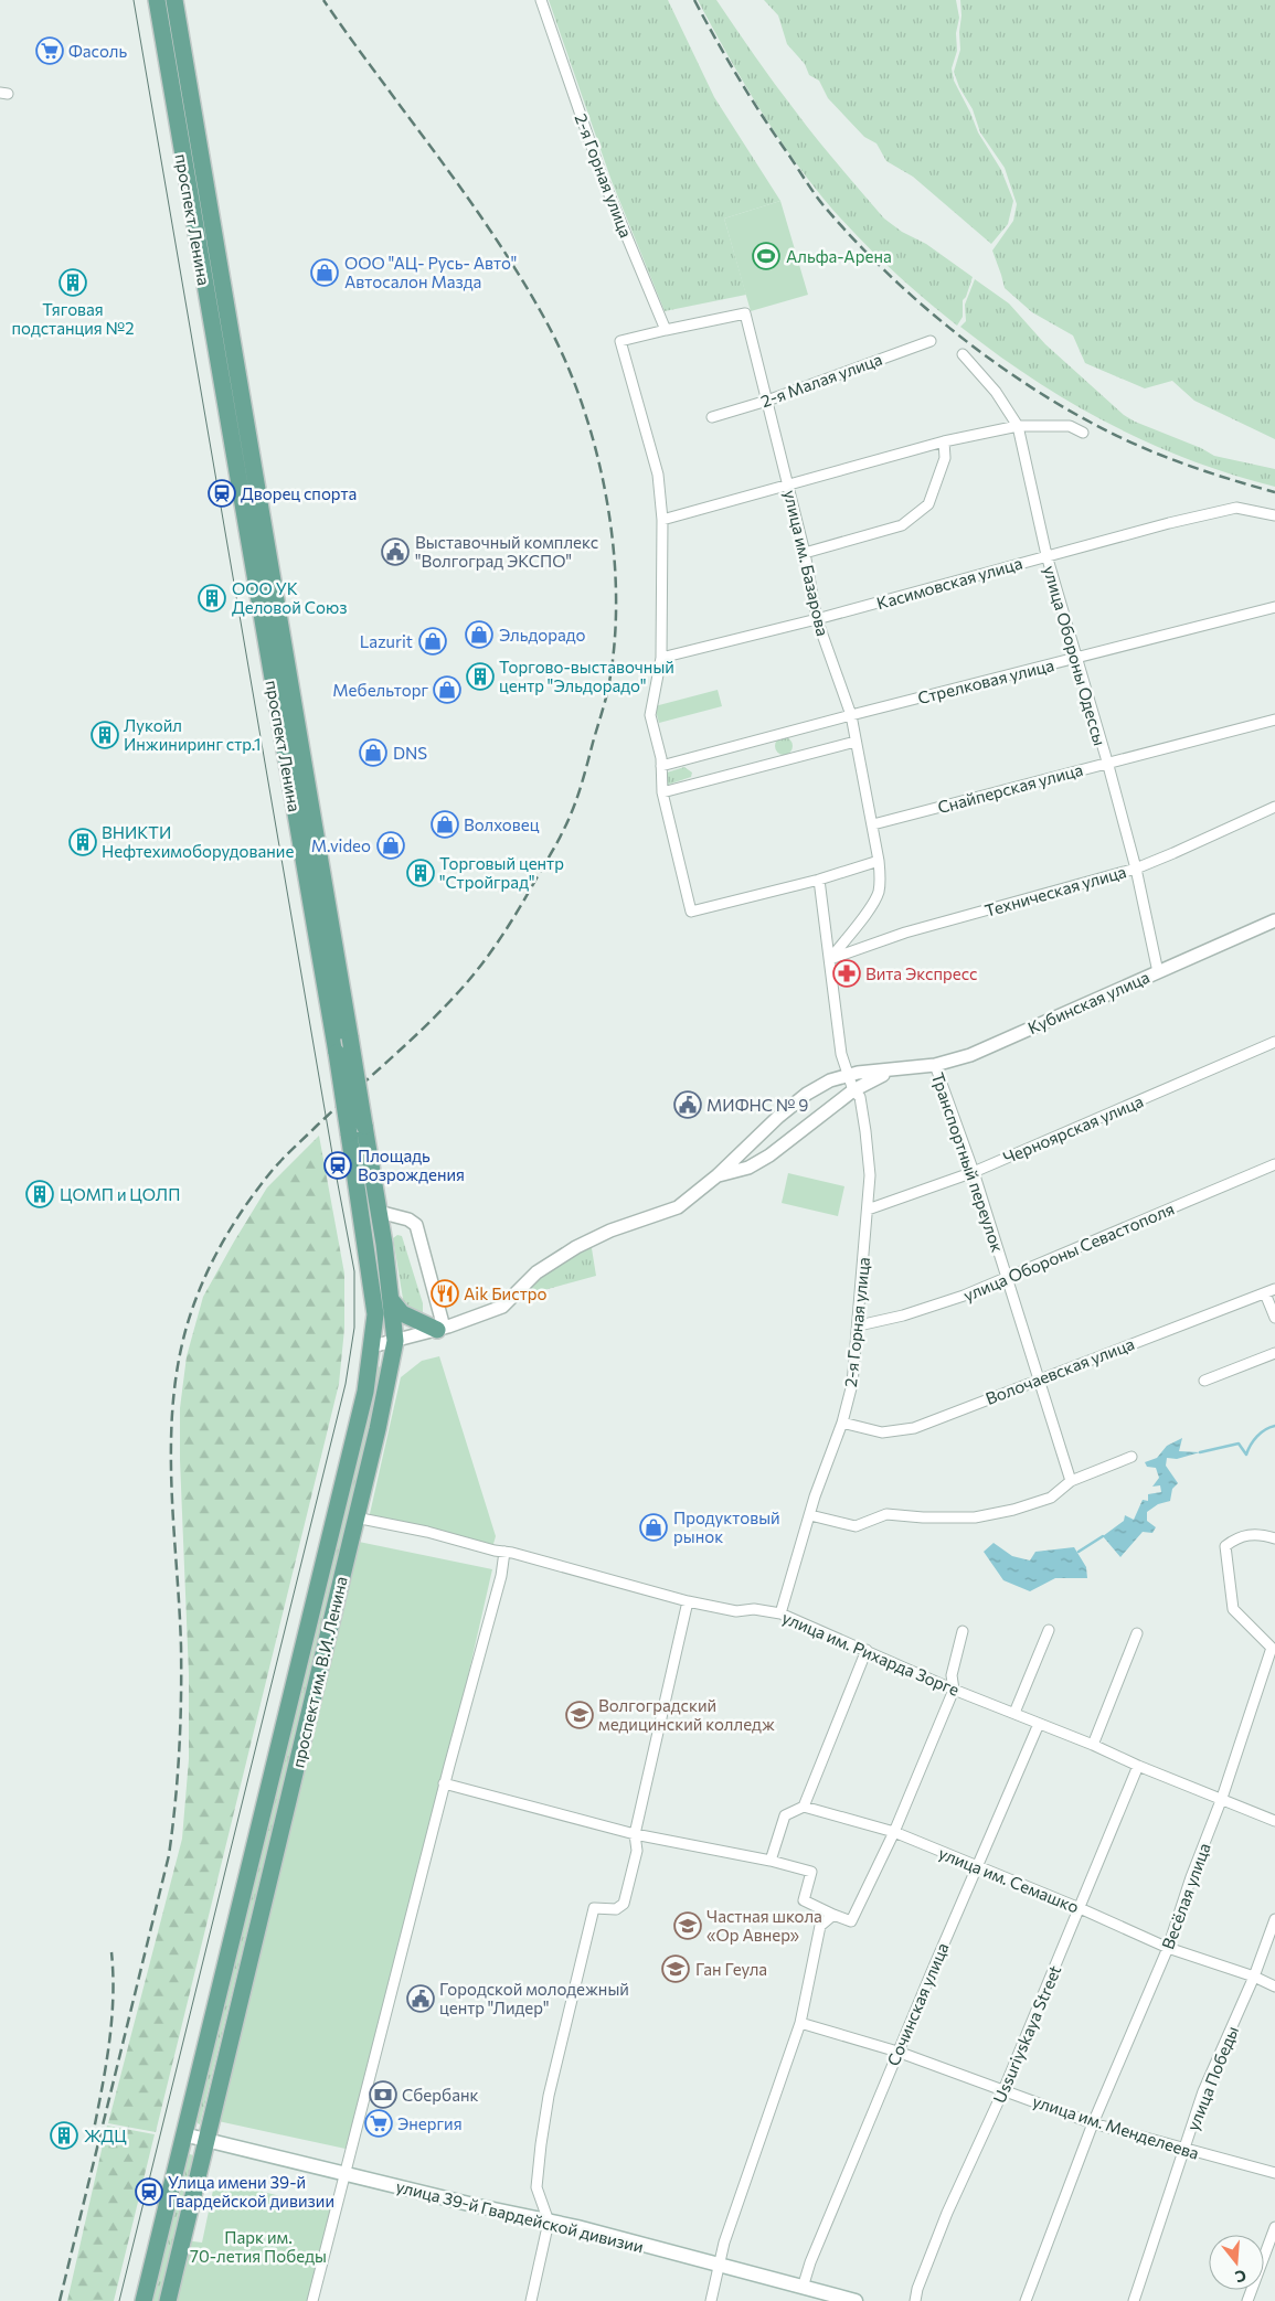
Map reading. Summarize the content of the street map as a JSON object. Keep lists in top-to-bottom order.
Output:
{
  "streets": {
    "main road": ["проспект Ленина", "проспект им. В.И. Ленина", "улица 39-й Гвардейской дивизии"],
    "street": [
      "2-я Горная улица",
      "2-я Малая улица",
      "улица им. Базарова",
      "Касимовская улица",
      "улица Обороны Одессы",
      "Стрелковая улица",
      "Снайперская улица",
      "Техническая улица",
      "Кубинская улица",
      "Черноярская улица",
      "Транспортный переулок",
      "улица Обороны Севастополя",
      "Волочаевская улица",
      "улица им. Рихарда Зорге",
      "улица им. Семашко",
      "Весёлая улица",
      "Сочинская улица",
      "Ussuriyskaya Street",
      "улица Победы",
      "улица им. Менделеева"
    ]
  },
  "crossings": [
    ["2-я Горная улица", "улица им. Базарова"],
    ["2-я Горная улица", "Кубинская улица"],
    ["2-я Горная улица", "Черноярская улица"],
    ["2-я Горная улица", "улица Обороны Севастополя"],
    ["2-я Горная улица", "Волочаевская улица"],
    ["2-я Горная улица", "улица им. Рихарда Зорге"],
    ["проспект Ленина", "проспект им. В.И. Ленина"],
    ["2-я Малая улица", "улица им. Базарова"],
    ["улица им. Базарова", "Касимовская улица"],
    ["улица им. Базарова", "Стрелковая улица"],
    ["улица им. Базарова", "Снайперская улица"],
    ["улица им. Базарова", "Техническая улица"],
    ["Касимовская улица", "улица Обороны Одессы"],
    ["улица Обороны Одессы", "Стрелковая улица"],
    ["улица Обороны Одессы", "Снайперская улица"],
    ["улица Обороны Одессы", "Техническая улица"],
    ["улица Обороны Одессы", "Кубинская улица"],
    ["Кубинская улица", "Транспортный переулок"],
    ["Кубинская улица", "проспект им. В.И. Ленина"],
    ["Черноярская улица", "Транспортный переулок"],
    ["Транспортный переулок", "улица Обороны Севастополя"],
    ["Транспортный переулок", "Волочаевская улица"],
    ["улица им. Рихарда Зорге", "проспект им. В.И. Ленина"],
    ["улица им. Рихарда Зорге", "Весёлая улица"],
    ["улица им. Рихарда Зорге", "Сочинская улица"],
    ["улица им. Рихарда Зорге", "Ussuriyskaya Street"],
    ["проспект им. В.И. Ленина", "улица 39-й Гвардейской дивизии"],
    ["улица им. Семашко", "Весёлая улица"],
    ["улица им. Семашко", "Сочинская улица"],
    ["улица им. Семашко", "Ussuriyskaya Street"],
    ["улица им. Семашко", "улица Победы"],
    ["Весёлая улица", "улица им. Менделеева"],
    ["Сочинская улица", "улица им. Менделеева"],
    ["Сочинская улица", "улица 39-й Гвардейской дивизии"],
    ["Ussuriyskaya Street", "улица им. Менделеева"],
    ["улица Победы", "улица им. Менделеева"]
  ],
  "parks": ["Парк им. 70-летия Победы"],
  "places": {
    "supermarket": ["Фасоль", "Энергия"],
    "sports": ["Альфа-Арена"],
    "shop": [
      "ООО \"АЦ- Русь- Авто\" Автосалон Мазда",
      "Эльдорадо",
      "Lazurit",
      "Мебельторг",
      "DNS",
      "Волховец",
      "M.video",
      "Продуктовый рынок"
    ],
    "building": [
      "Тяговая подстанция №2",
      "ООО УК Деловой Союз",
      "Торгово-выставочный центр \"Эльдорадо\"",
      "Лукойл Инжиниринг стр.1",
      "ВНИКТИ Нефтехимоборудование",
      "Торговый центр \"Стройград\"",
      "ЦОМП и ЦОЛП",
      "ЖДЦ"
    ],
    "station": ["Дворец спорта", "Площадь Возрождения", "Улица имени 39-й Гвардейской дивизии"],
    "public building": ["Выставочный комплекс \"Волгоград ЭКСПО\"", "МИФНС № 9", "Городской молодежный центр \"Лидер\""],
    "pharmacy": ["Вита Экспресс"],
    "restaurant": ["Aik Бистро"],
    "school or university": ["Волгоградский медицинский колледж", "Частная школа «Ор Авнер»", "Ган Геула"],
    "bank": ["Сбербанк"]
  },
  "north": "bottom"
}
